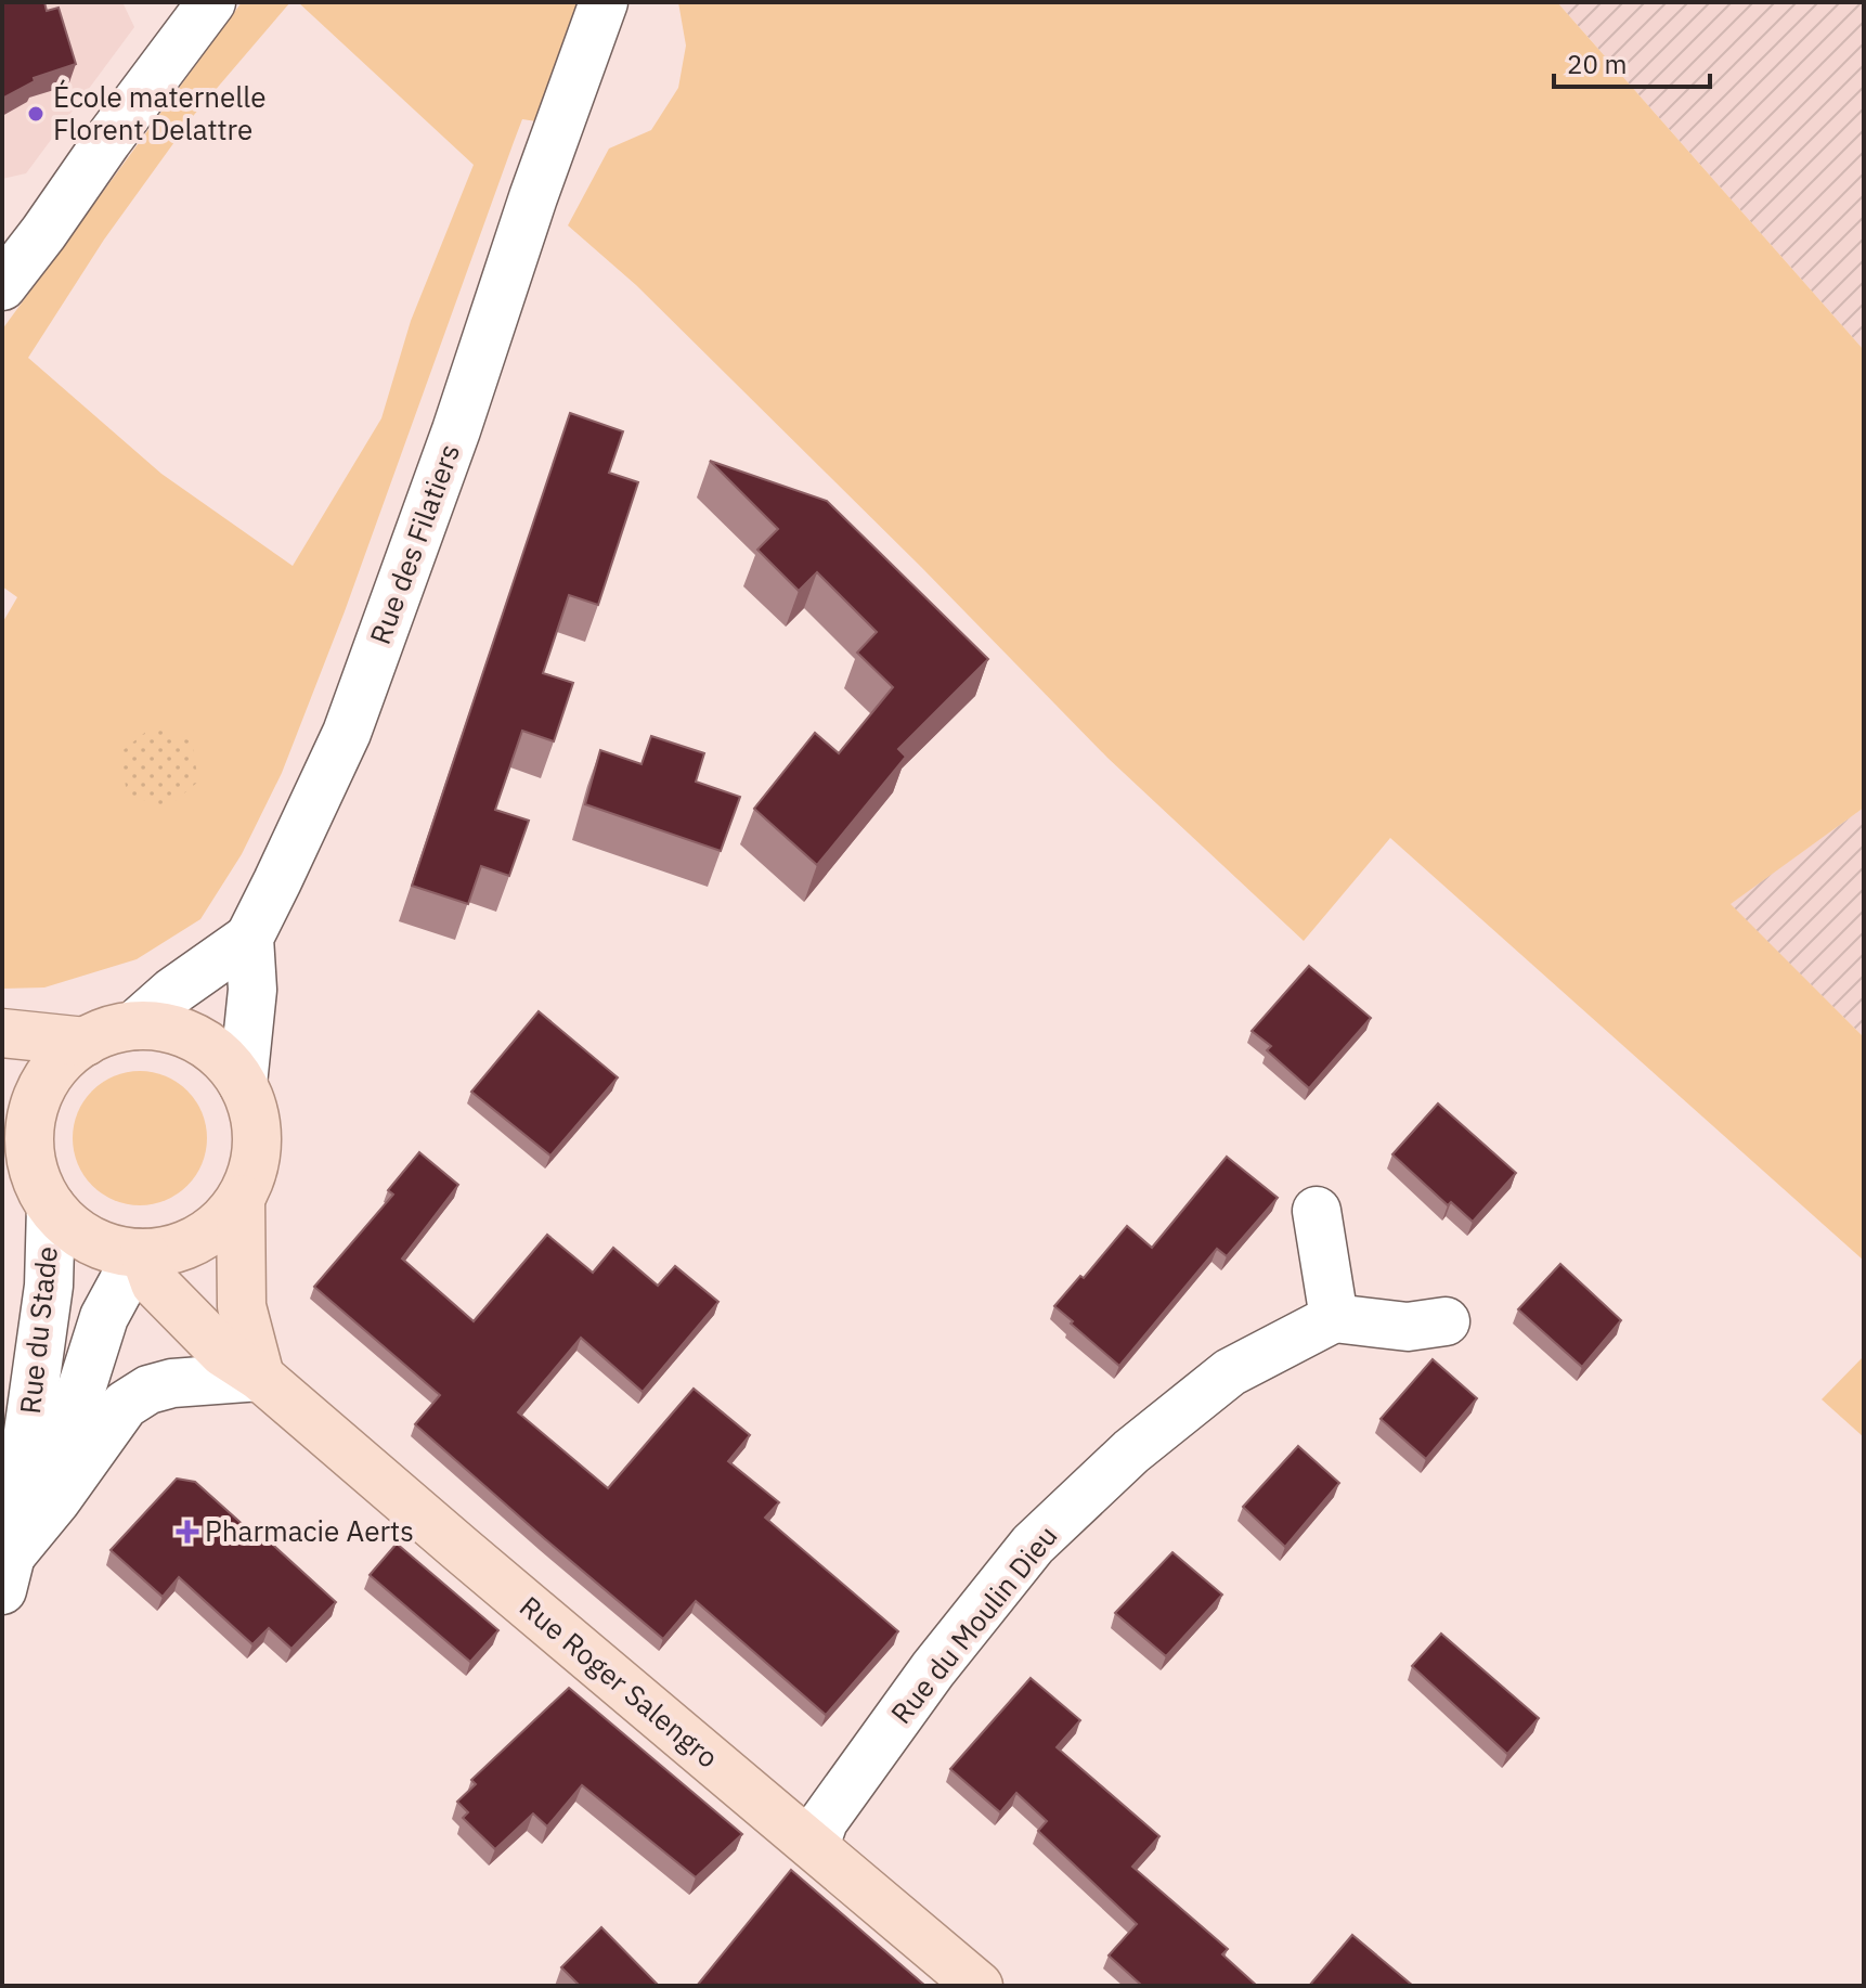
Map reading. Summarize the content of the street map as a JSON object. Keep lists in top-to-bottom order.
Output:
{
  "streets": {
    "main road": ["Rue Roger Salengro"],
    "street": ["Rue des Filatiers", "Rue du Stade", "Rue du Moulin Dieu"]
  },
  "crossings": [
    ["Rue du Stade", "Rue Roger Salengro"],
    ["Rue du Moulin Dieu", "Rue Roger Salengro"]
  ],
  "places": {
    "other": ["École maternelle Florent Delattre"],
    "health": ["Pharmacie Aerts"]
  },
  "scale_bar": "20 m"
}
